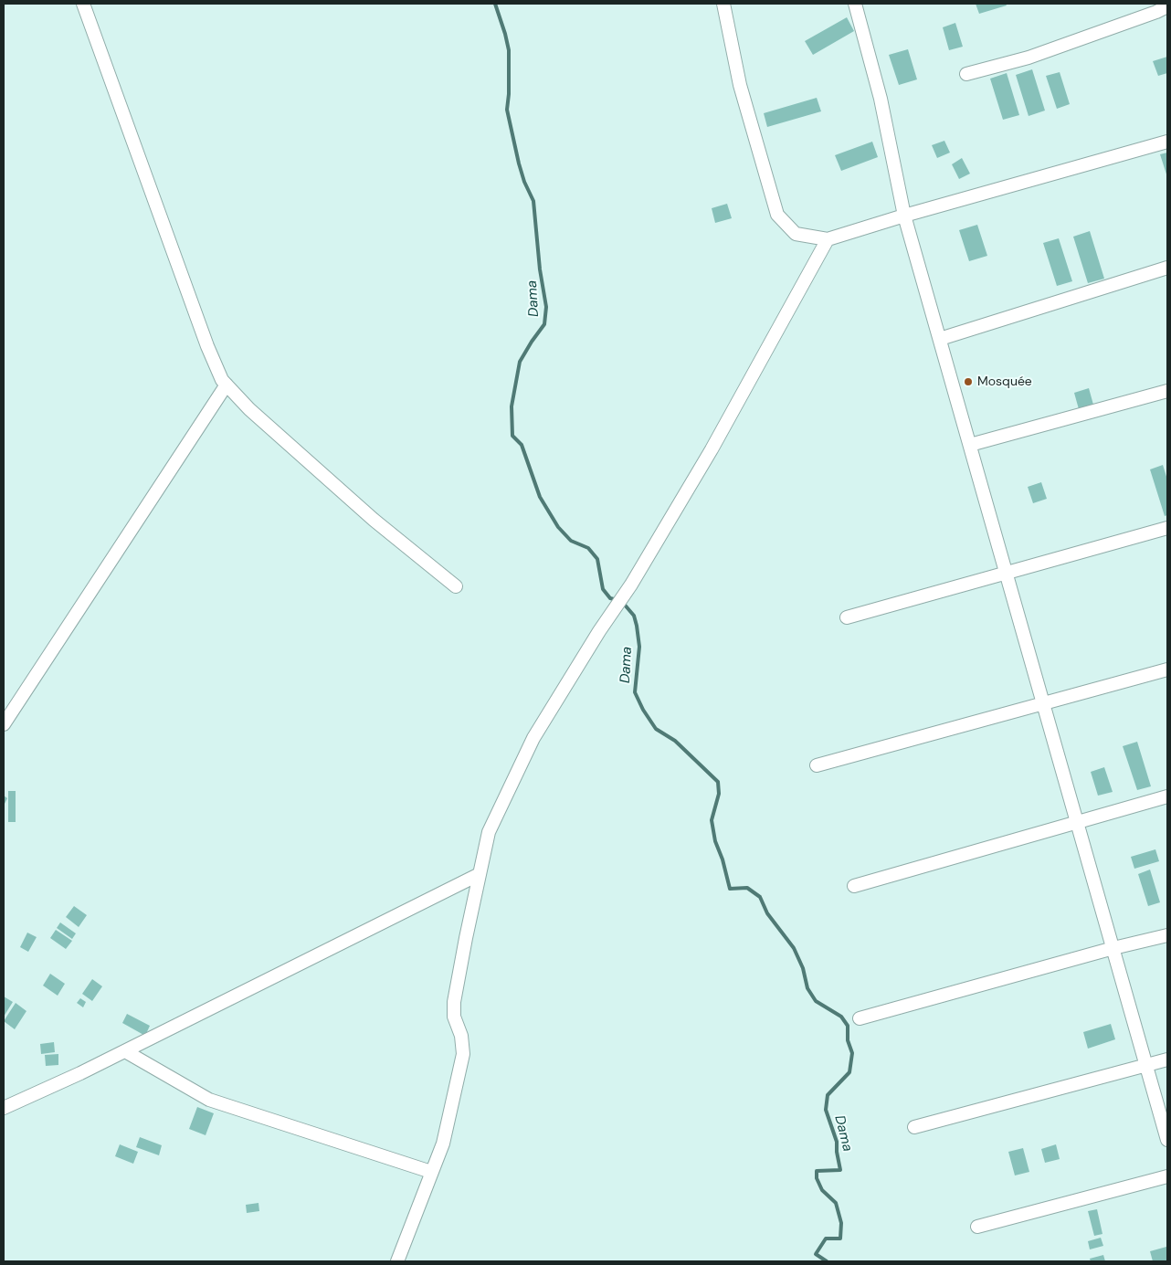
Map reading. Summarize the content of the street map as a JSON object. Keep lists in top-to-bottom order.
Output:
{
  "water": ["Dama"],
  "places": ["Mosquée"]
}
